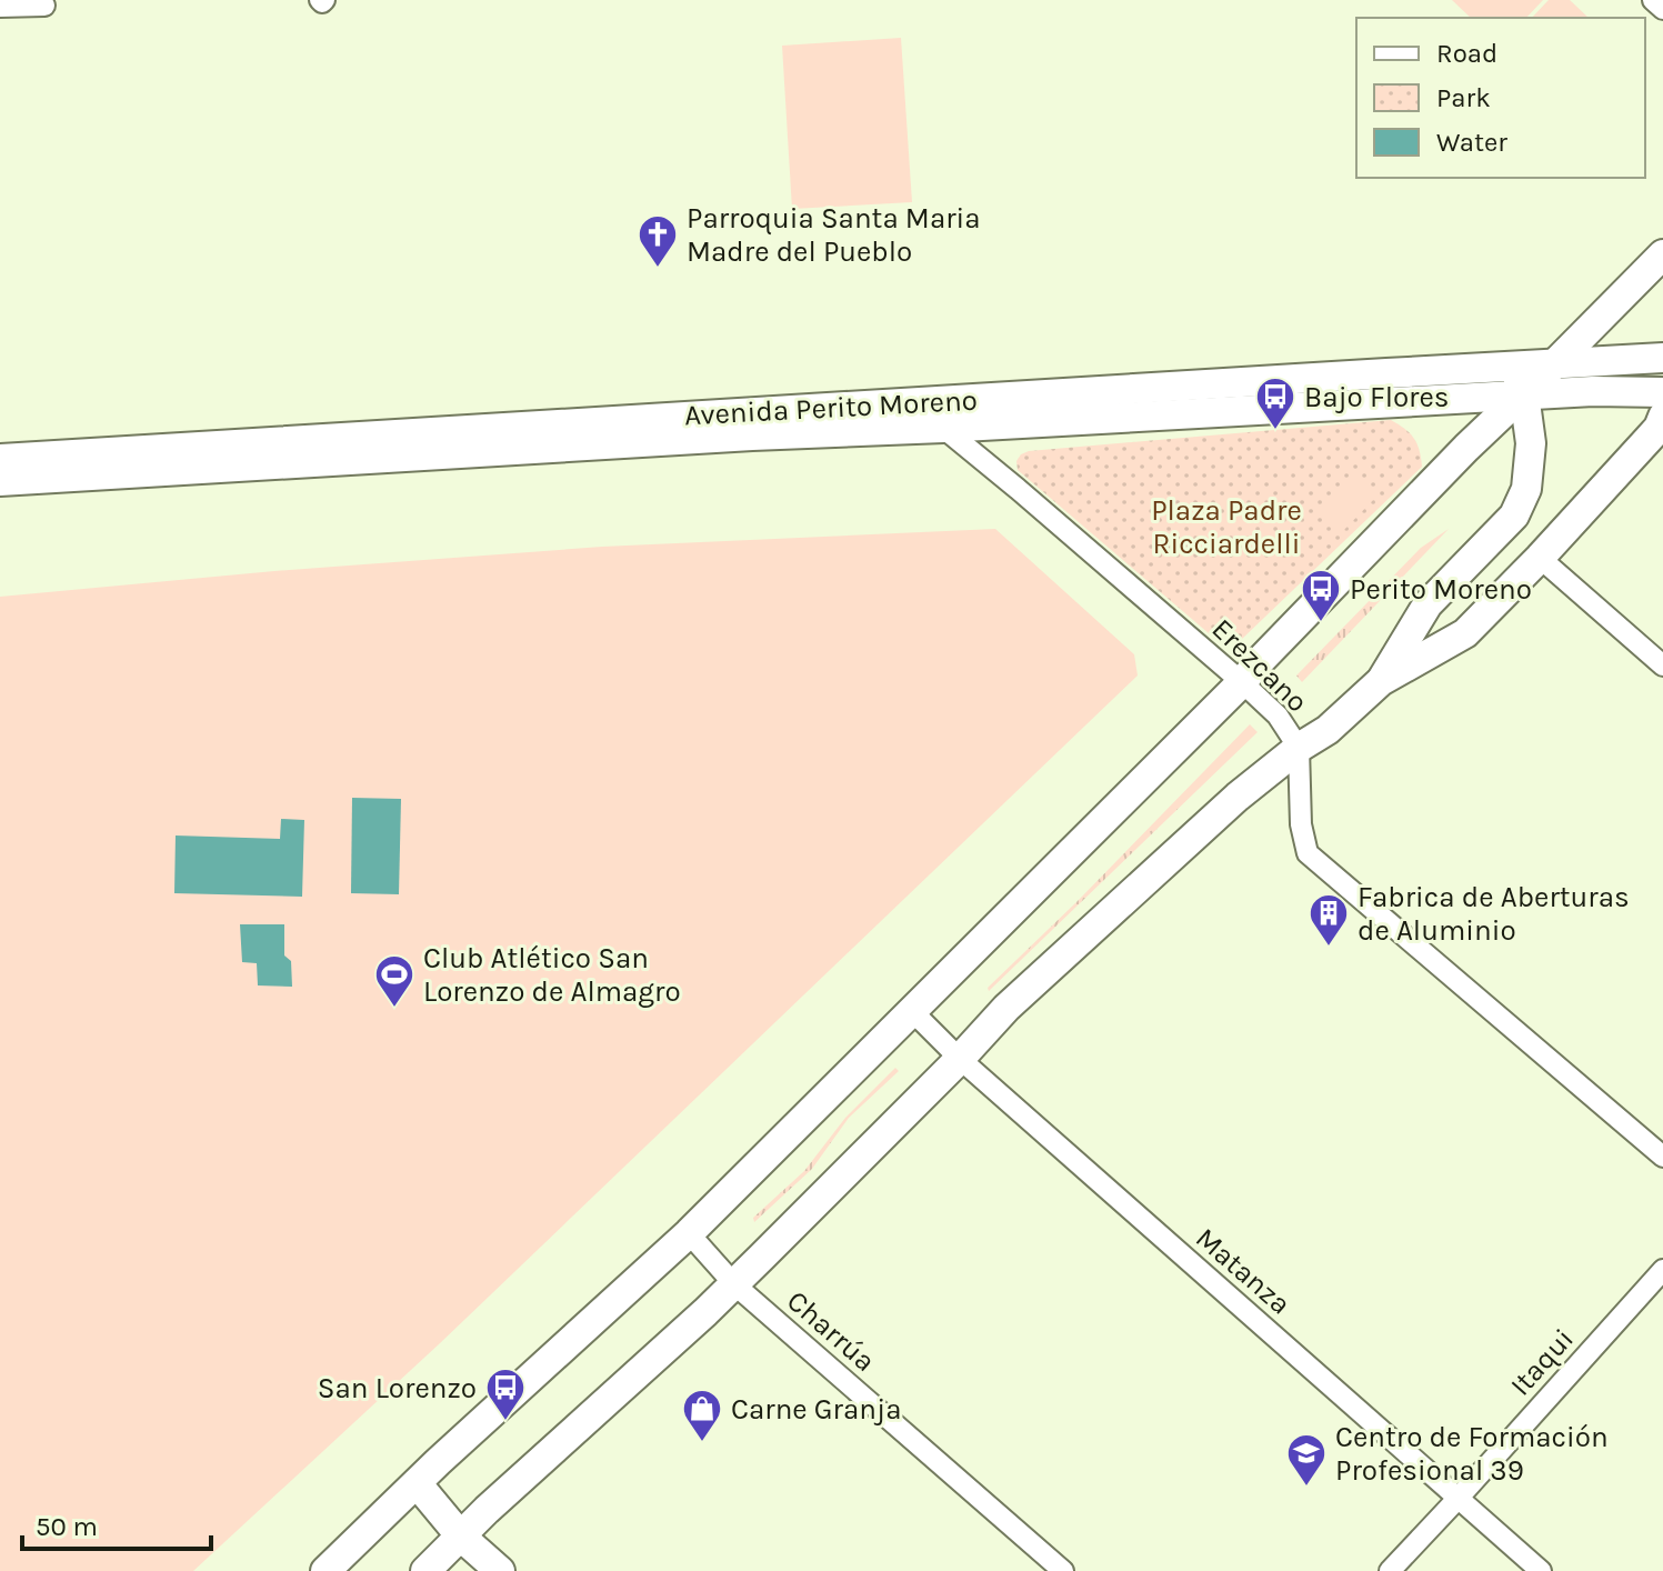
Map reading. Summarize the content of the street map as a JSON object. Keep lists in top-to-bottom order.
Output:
{
  "streets": {
    "main road": ["Avenida Perito Moreno"],
    "street": [
      "Erezcano",
      "Matanza",
      "Charrúa",
      "Itaqui"
    ]
  },
  "crossings": [
    ["Avenida Perito Moreno", "Erezcano"],
    ["Matanza", "Itaqui"]
  ],
  "parks": ["Plaza Padre Ricciardelli"],
  "places": {
    "church": ["Parroquia Santa Maria Madre del Pueblo"],
    "bus stop": ["Bajo Flores", "Perito Moreno", "San Lorenzo"],
    "building": ["Fabrica de Aberturas de Aluminio"],
    "sports": ["Club Atlético San Lorenzo de Almagro"],
    "shop": ["Carne Granja"],
    "school or university": ["Centro de Formación Profesional 39"]
  },
  "legend": ["Road", "Park", "Water"],
  "scale_bar": "50 m"
}
